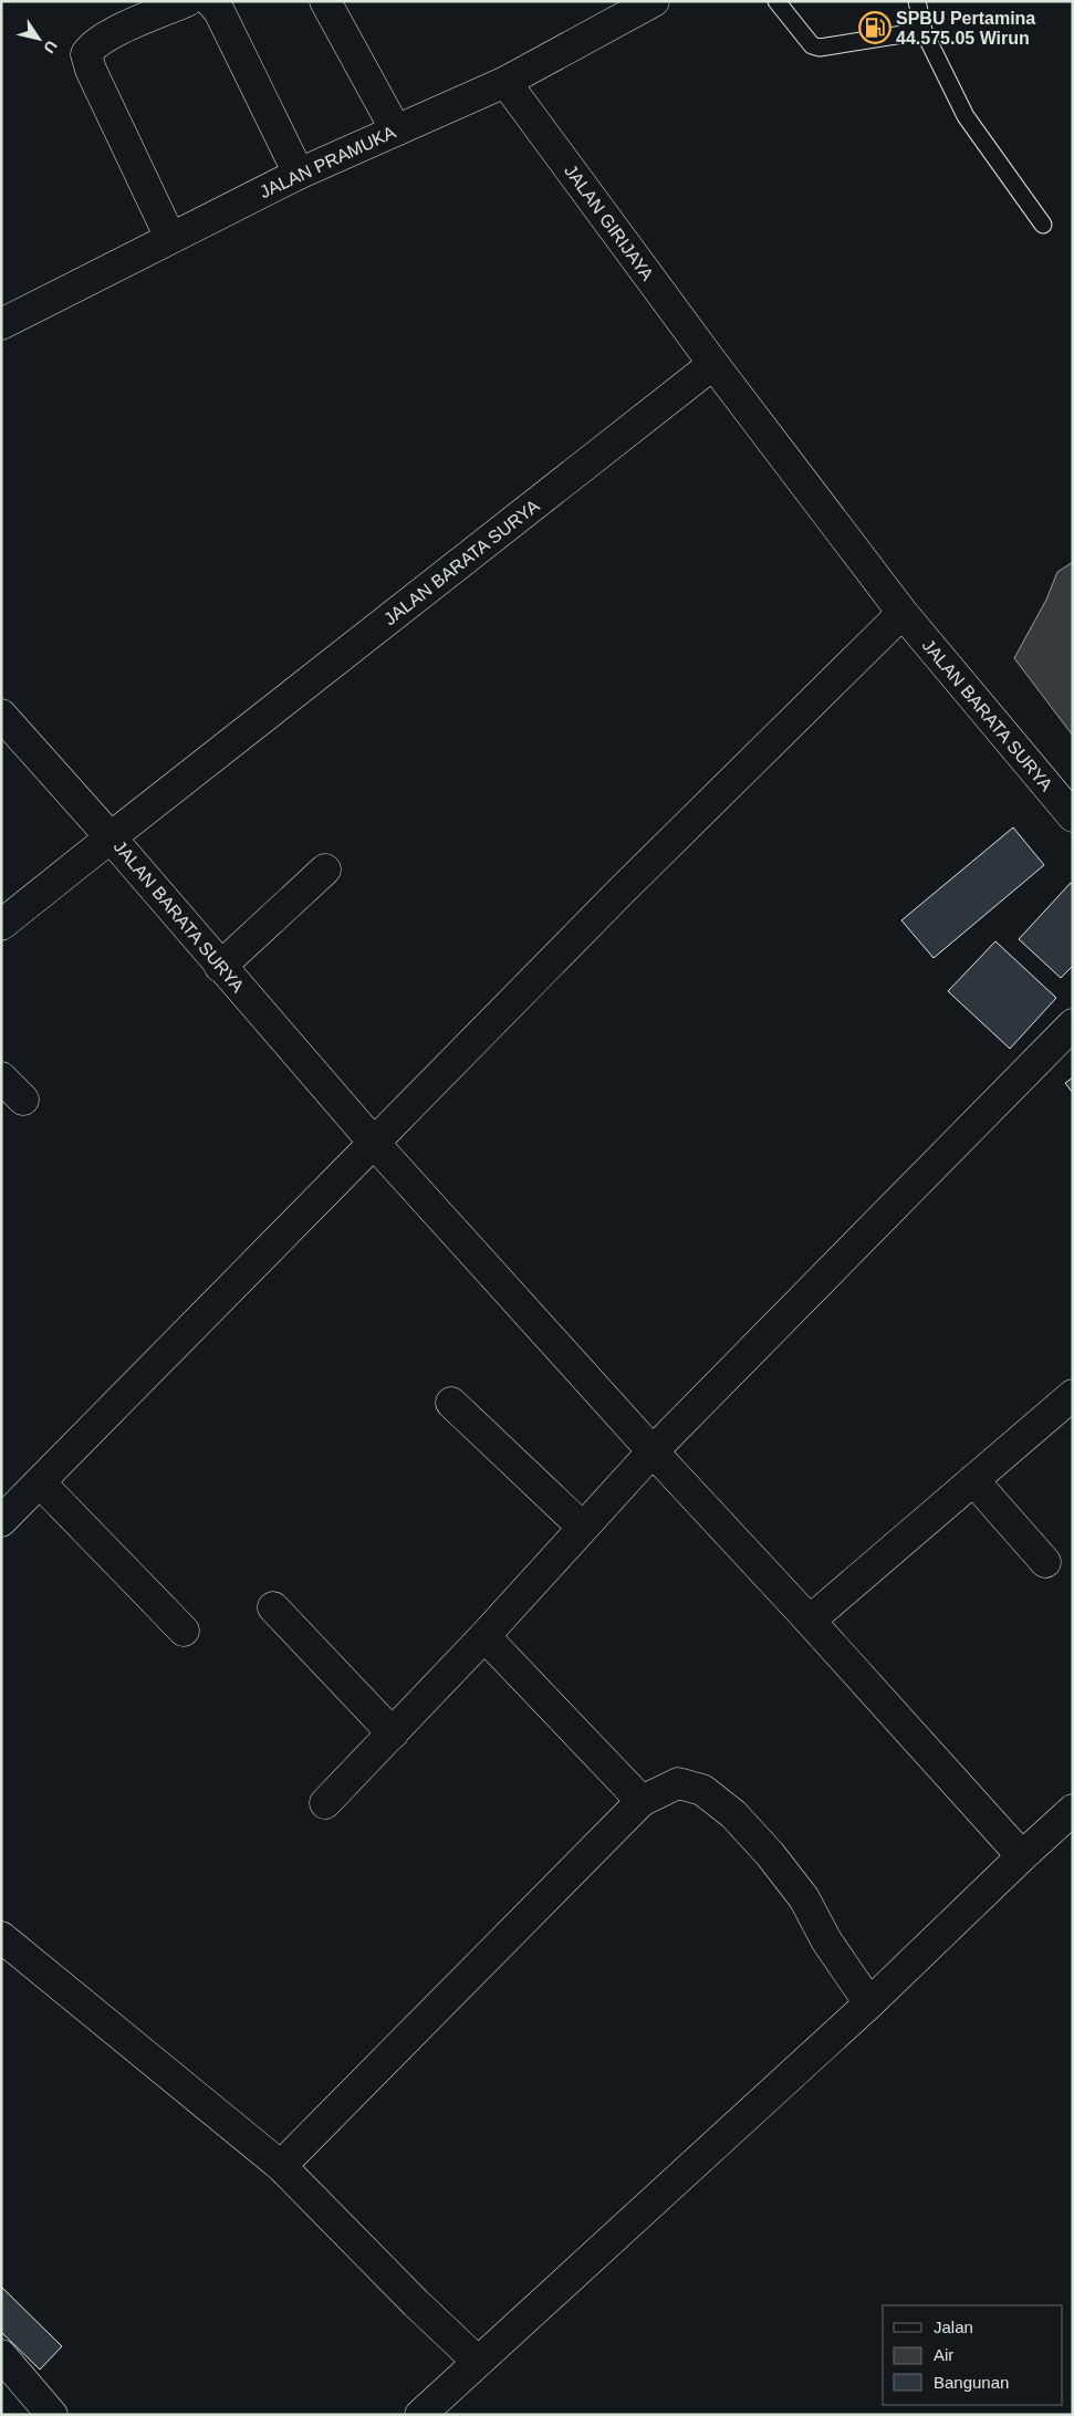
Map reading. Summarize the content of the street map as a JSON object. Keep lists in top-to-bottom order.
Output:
{
  "streets": {
    "street": ["JALAN PRAMUKA", "JALAN GIRIJAYA", "JALAN BARATA SURYA"]
  },
  "crossings": [
    ["JALAN PRAMUKA", "JALAN GIRIJAYA"],
    ["JALAN GIRIJAYA", "JALAN BARATA SURYA"]
  ],
  "places": {
    "fuel station": ["SPBU Pertamina 44.575.05 Wirun"]
  },
  "legend": ["Jalan", "Air", "Bangunan"],
  "north": "bottom right"
}
